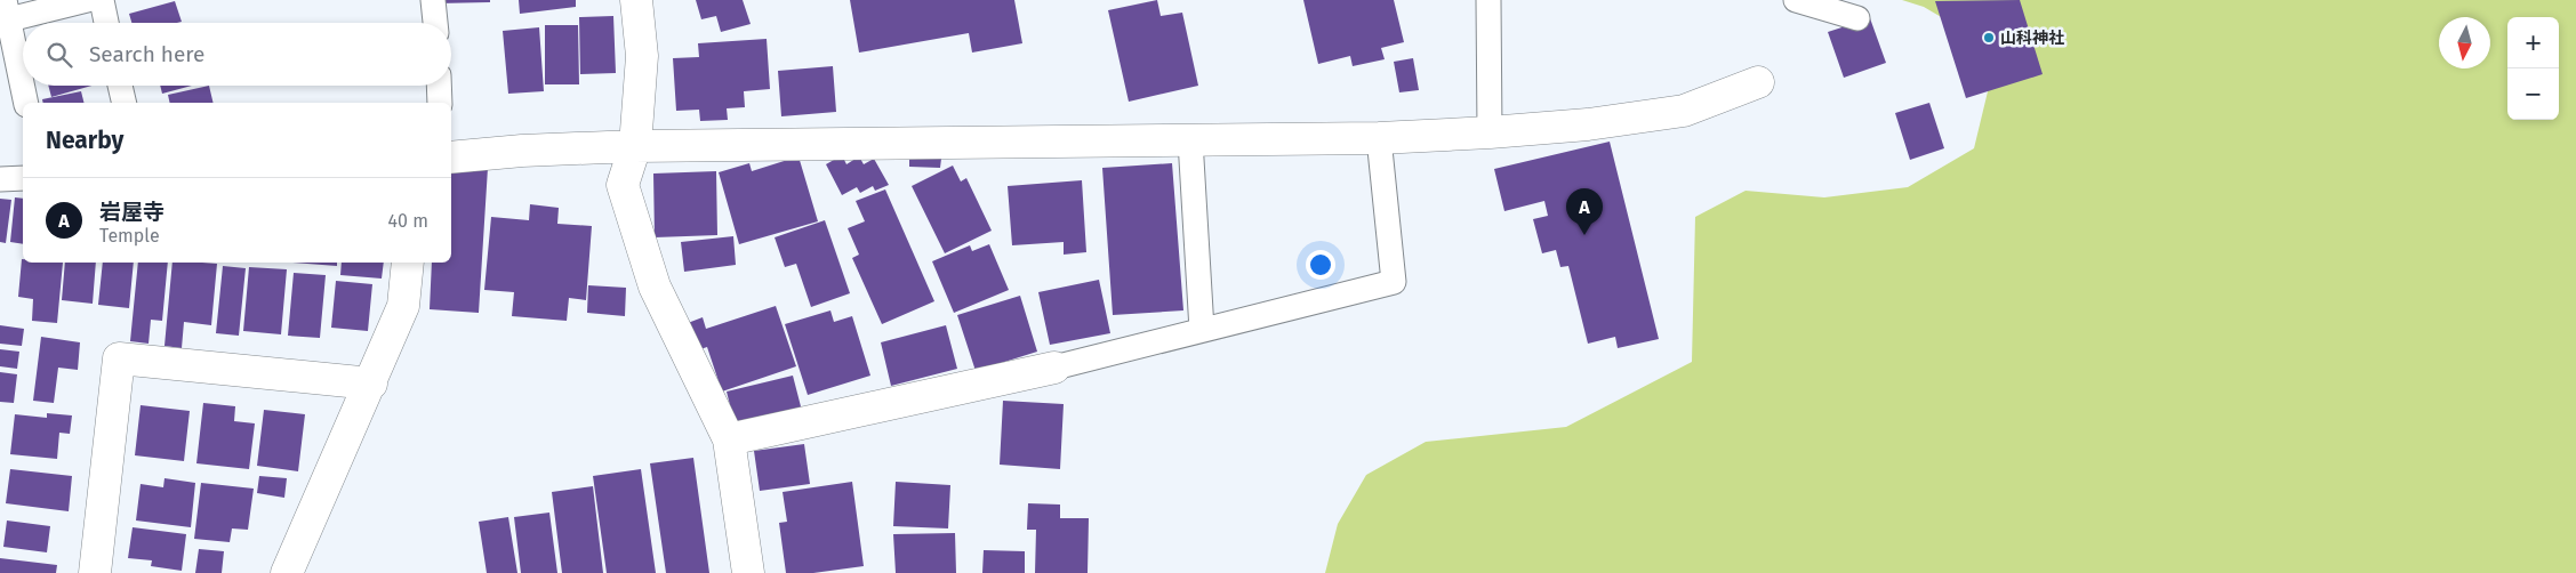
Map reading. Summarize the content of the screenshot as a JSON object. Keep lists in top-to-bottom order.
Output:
{
  "places": ["山科神社"],
  "north": "bottom",
  "page": {
    "map_buttons": ["+", "−"],
    "search": "Search here",
    "heading": "Nearby",
    "list": [
      {
        "mark": "A",
        "name": "岩屋寺",
        "note": "Temple",
        "value": "40 m"
      }
    ],
    "pins": "A"
  }
}
